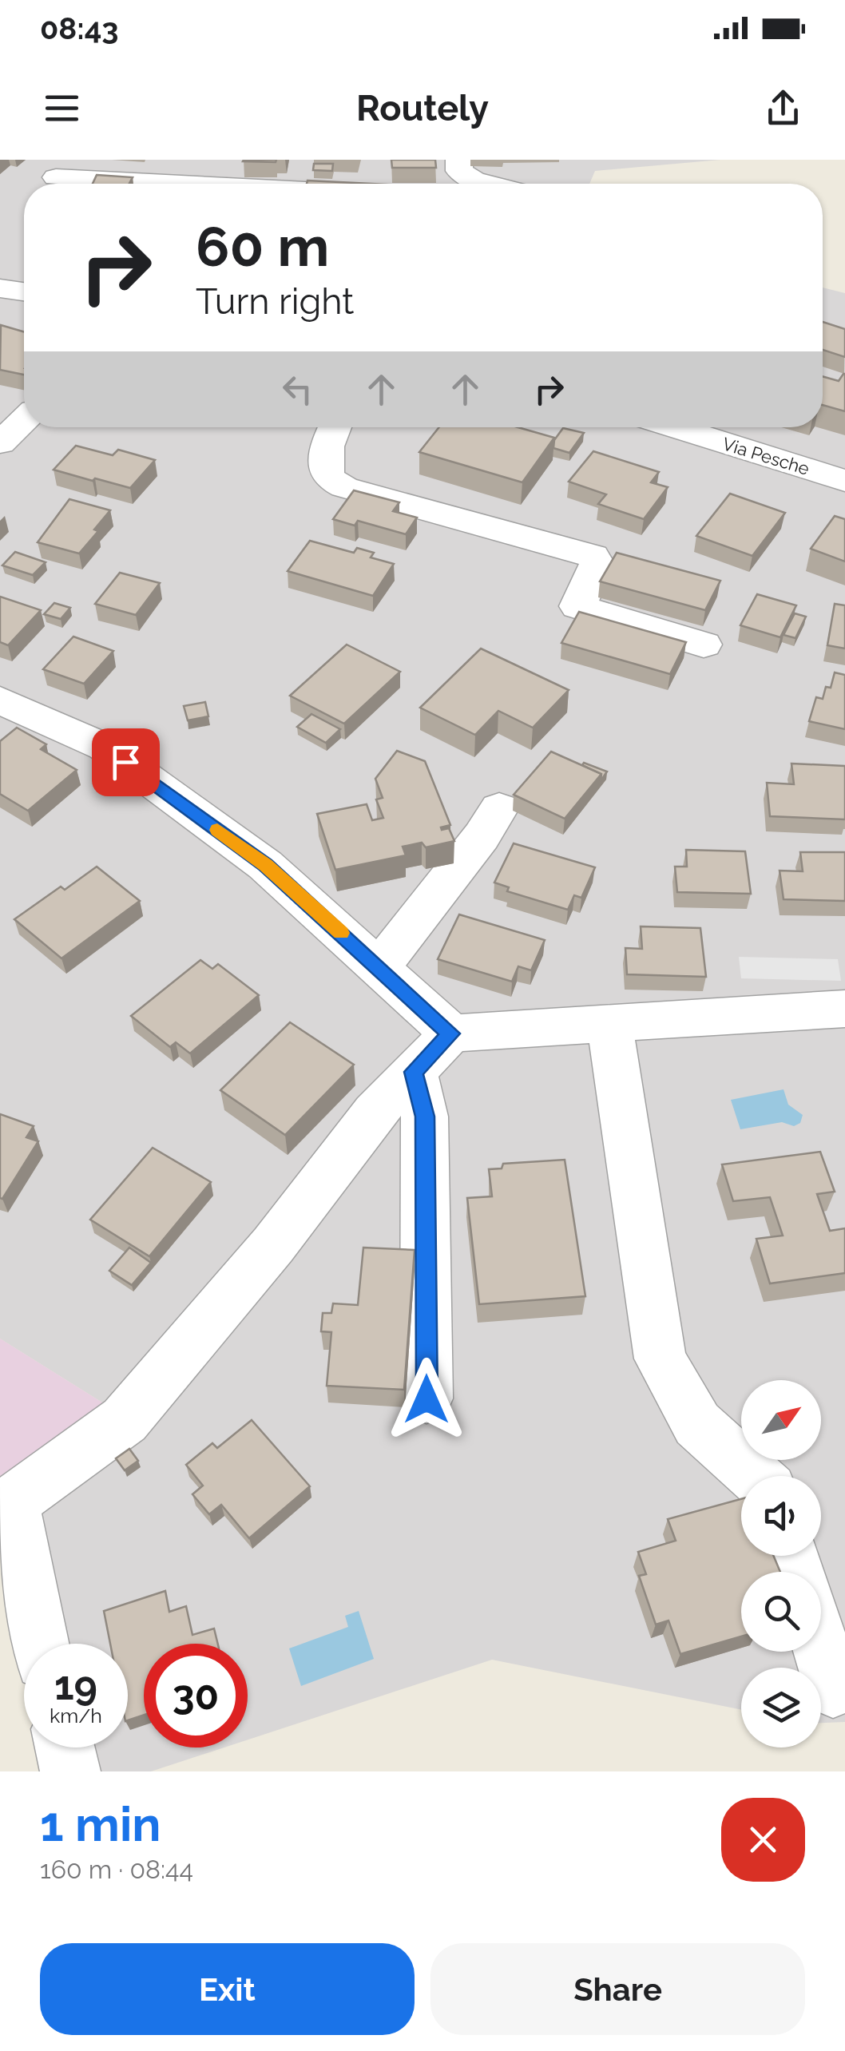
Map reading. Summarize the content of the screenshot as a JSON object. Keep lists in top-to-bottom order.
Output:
{
  "streets": {
    "street": ["Via Pesche"]
  },
  "north": "top right",
  "page": {
    "status": "08:43",
    "header": "Routely",
    "turn": ["60 m", "Turn right"],
    "speed": "19 km/h",
    "limit": "30",
    "heading": ["1 min", "160 m · 08:44"],
    "buttons": ["Exit", "Share"]
  }
}
